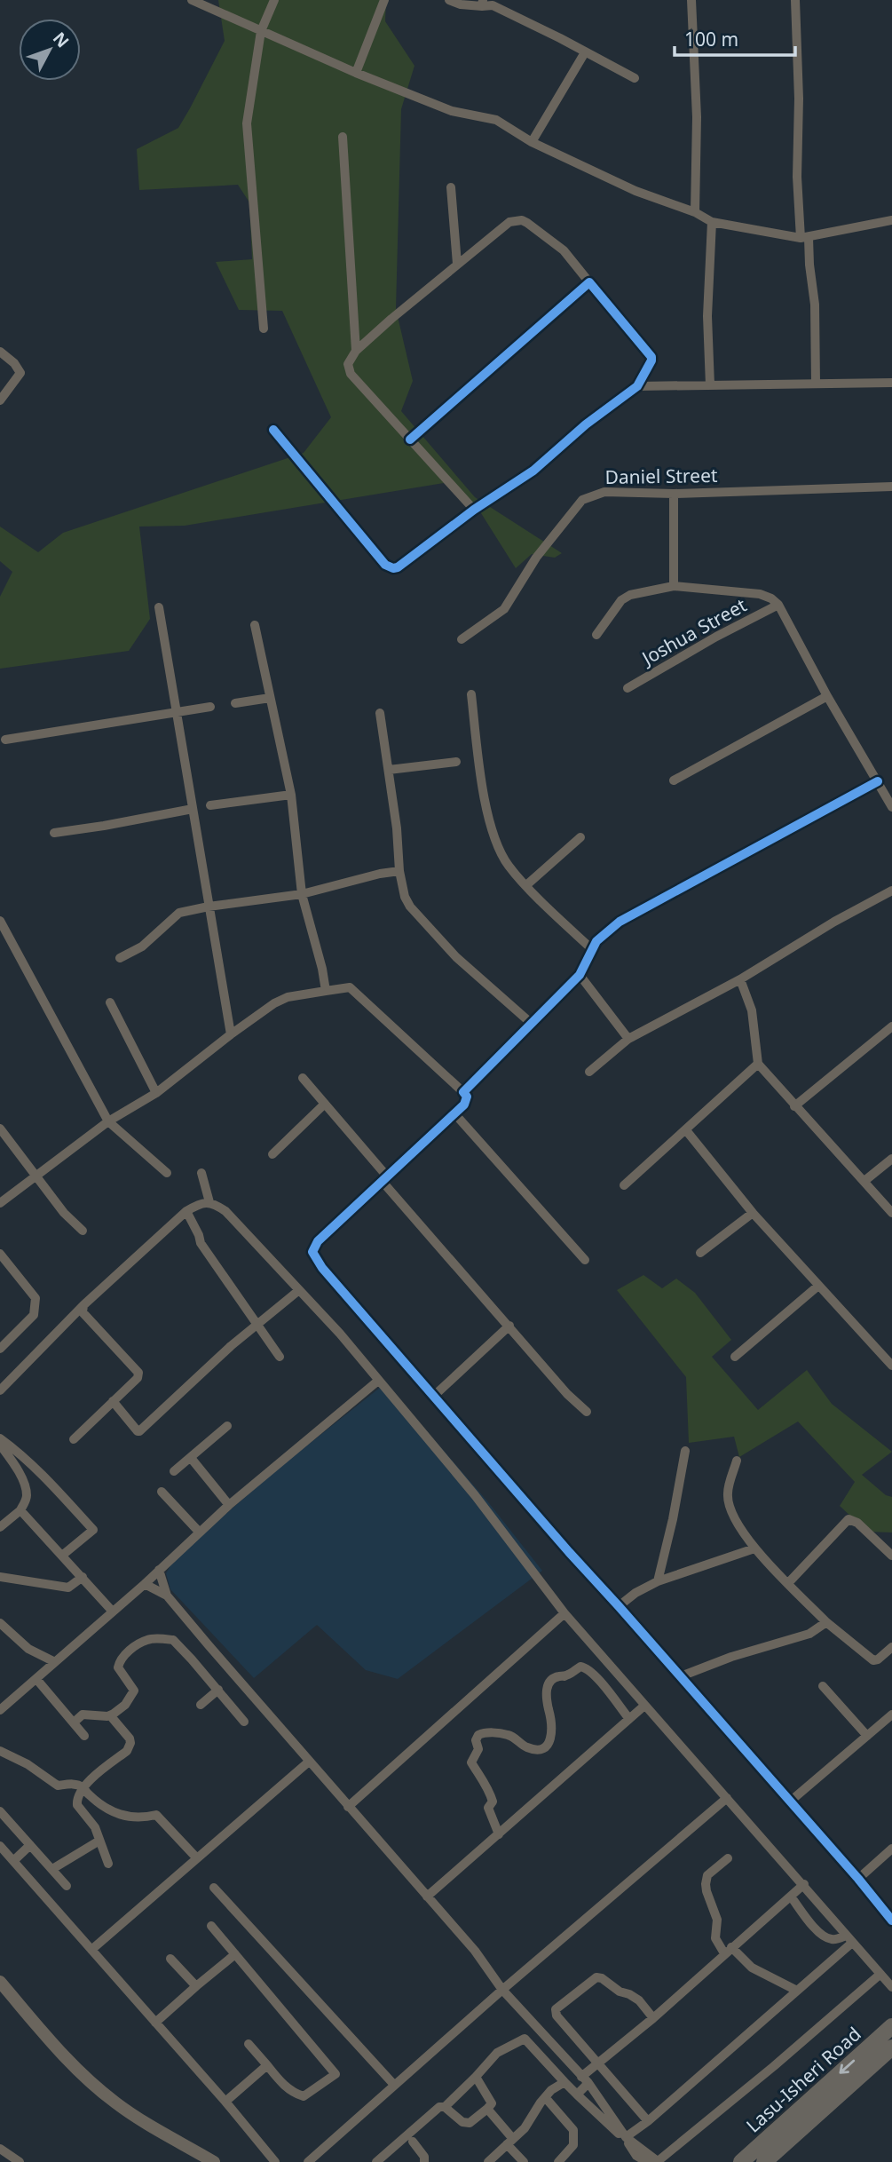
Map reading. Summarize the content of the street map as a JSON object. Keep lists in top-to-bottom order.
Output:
{
  "streets": {
    "main road": ["Lasu-Isheri Road"],
    "street": ["Daniel Street", "Joshua Street"]
  },
  "scale_bar": "100 m",
  "north": "top right"
}
